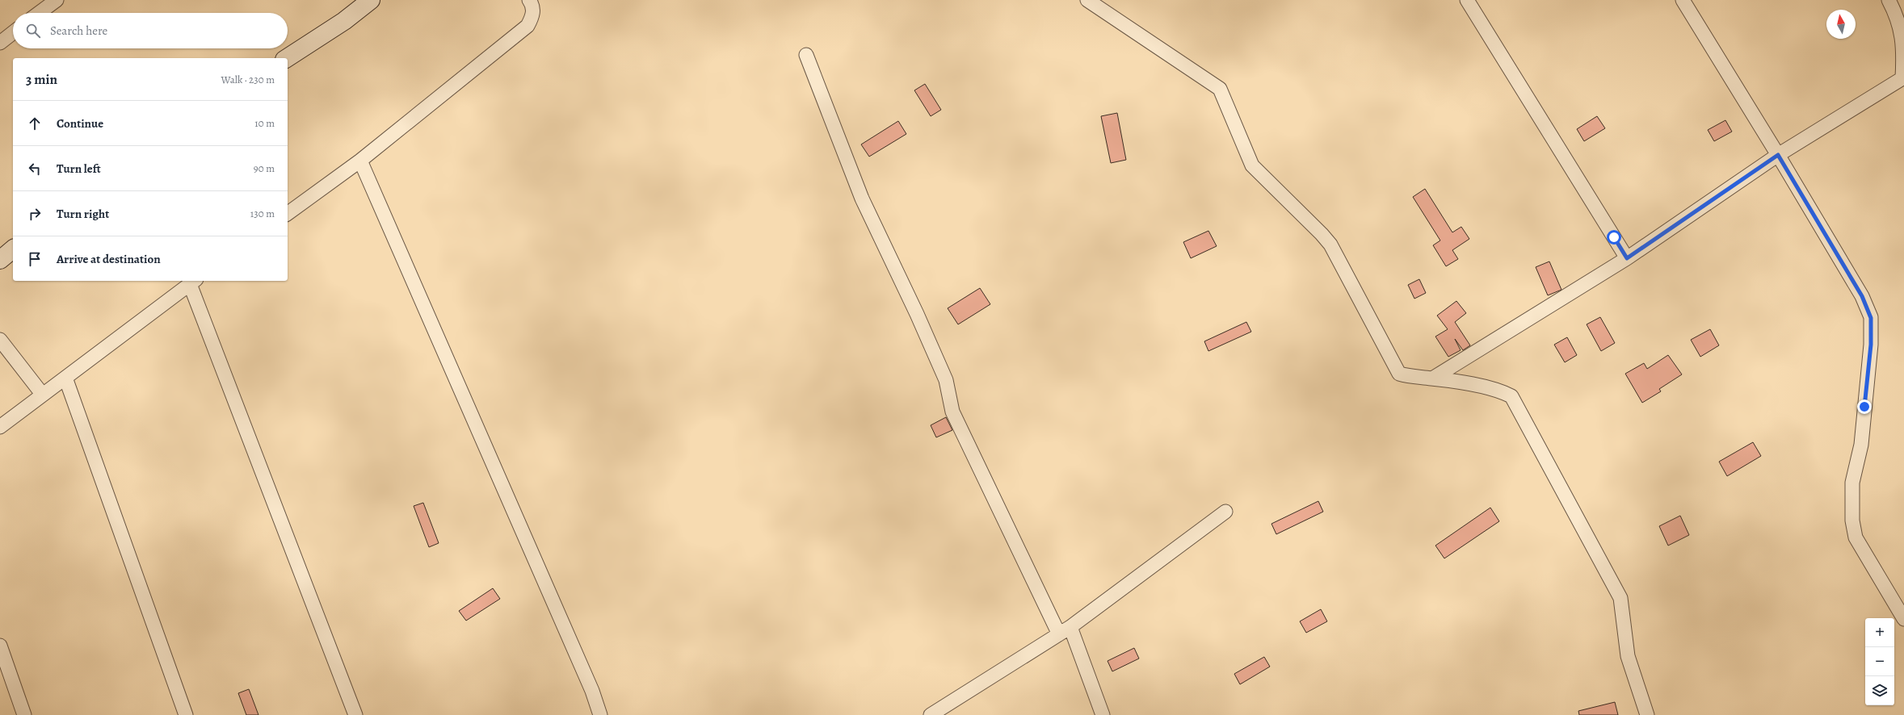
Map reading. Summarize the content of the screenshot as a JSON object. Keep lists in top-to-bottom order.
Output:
{
  "north": "top",
  "page": {
    "search": "Search here",
    "heading": ["3 min", "Walk · 230 m"],
    "list": [
      ["Continue", "10 m"],
      ["Turn left", "90 m"],
      ["Turn right", "130 m"],
      "Arrive at destination"
    ],
    "map_buttons": ["+", "−"]
  }
}
